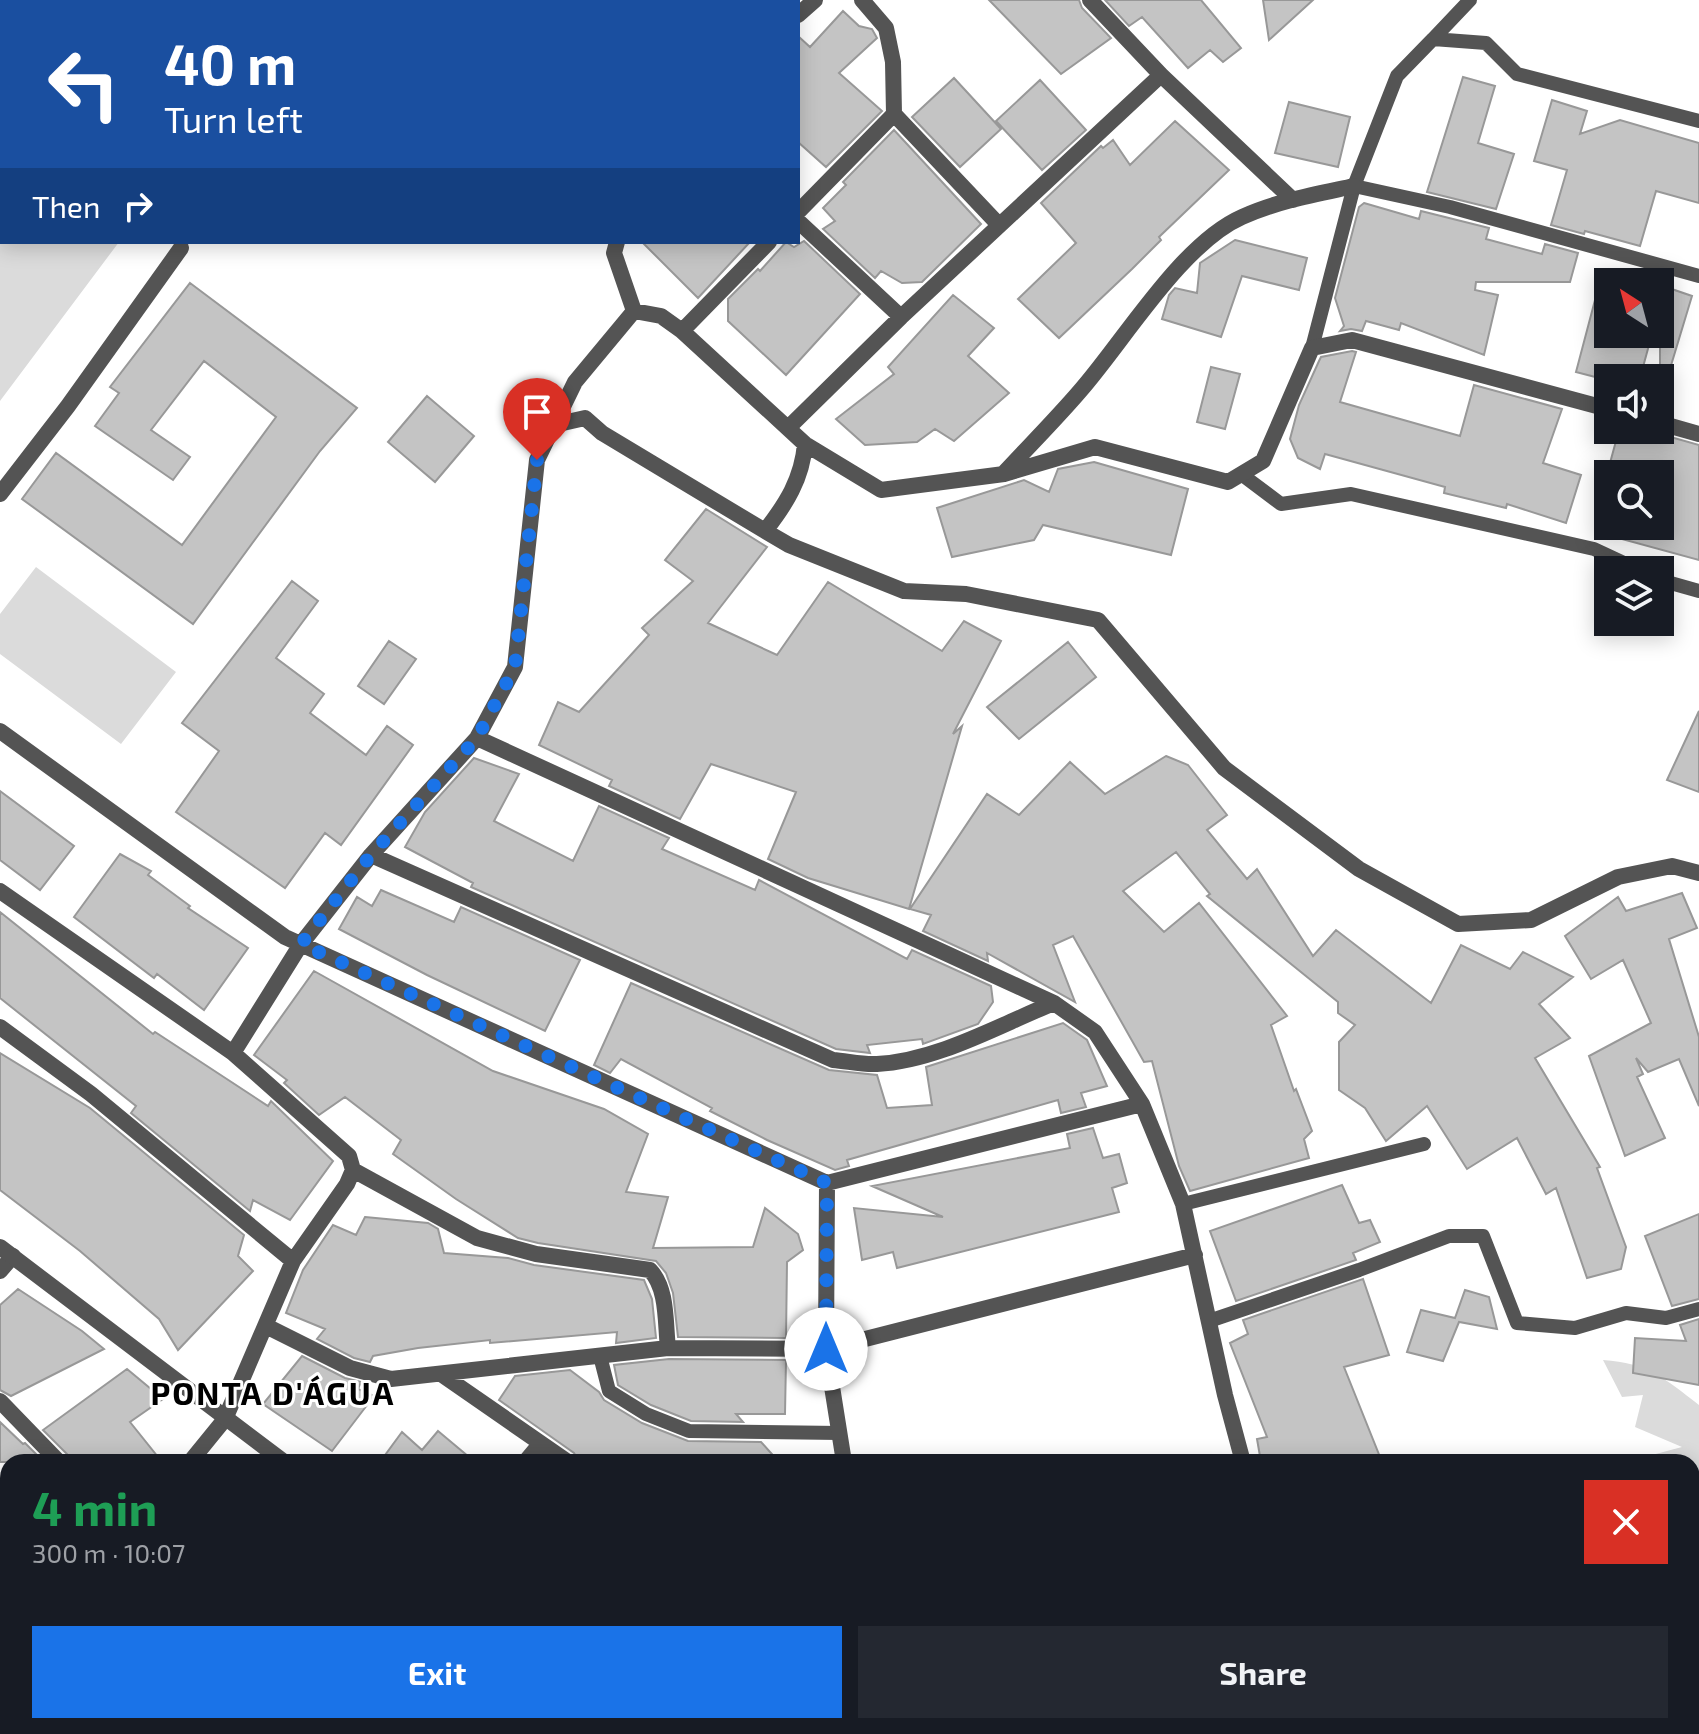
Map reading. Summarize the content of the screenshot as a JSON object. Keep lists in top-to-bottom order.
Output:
{
  "districts": ["PONTA D'ÁGUA"],
  "north": "top left",
  "page": {
    "turn": ["40 m", "Turn left"],
    "then": "Then",
    "heading": ["4 min", "300 m · 10:07"],
    "buttons": ["Exit", "Share"]
  }
}
